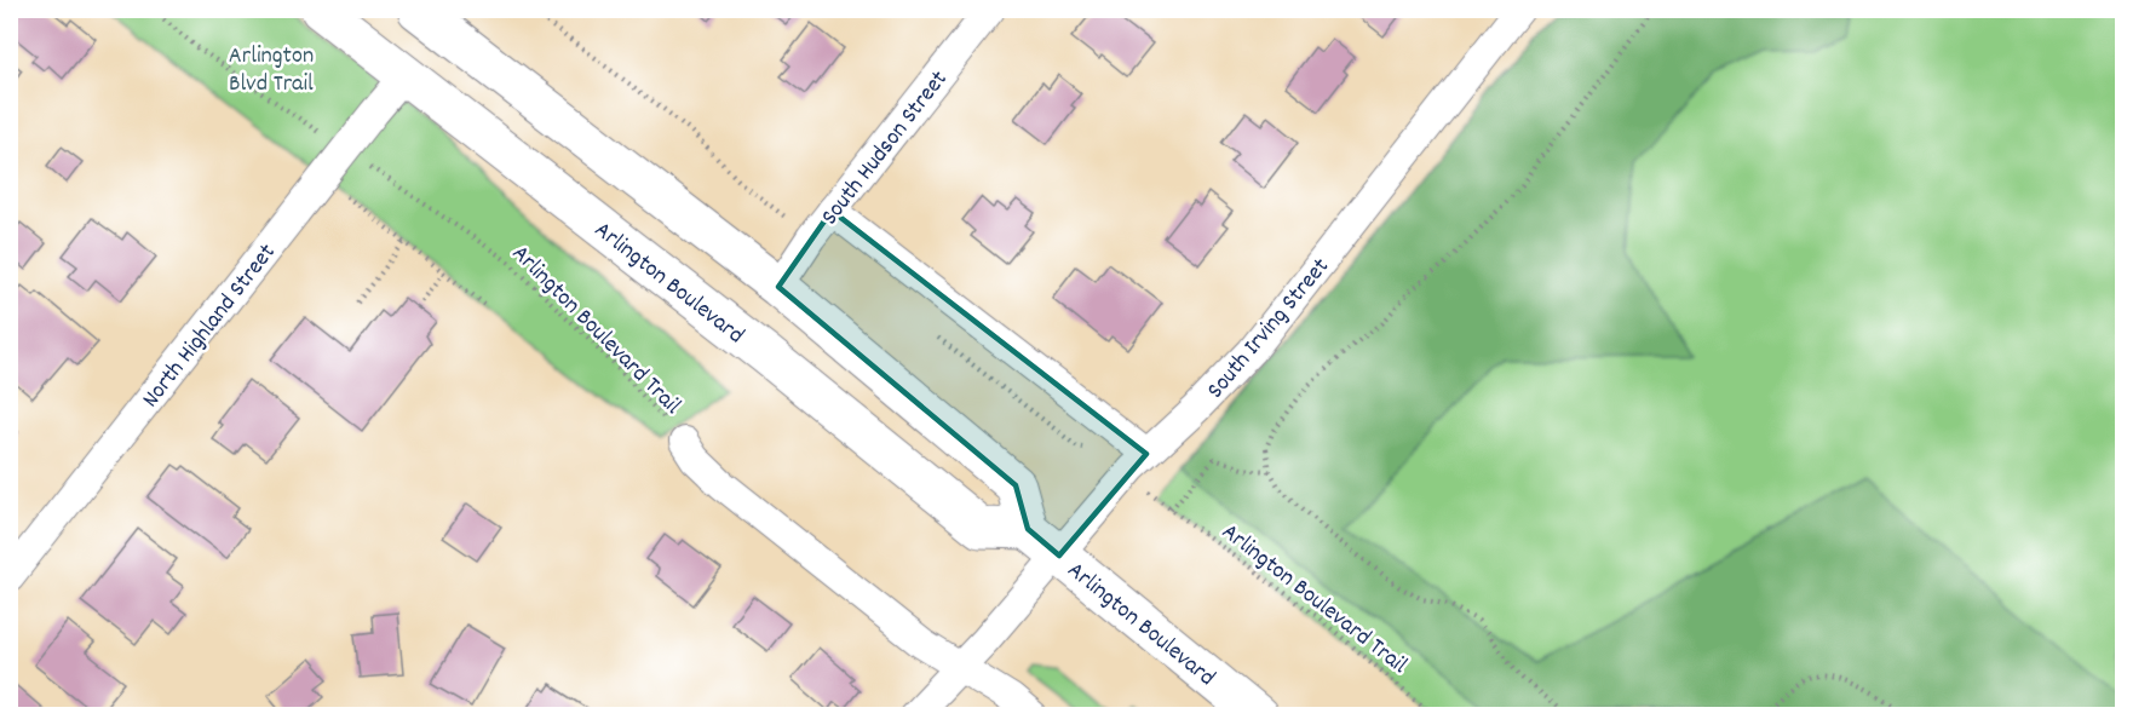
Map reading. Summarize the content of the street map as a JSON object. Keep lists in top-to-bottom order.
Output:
{
  "streets": {
    "highway": ["Arlington Boulevard"],
    "street": ["South Hudson Street", "North Highland Street", "South Irving Street"],
    "path": ["Arlington Boulevard Trail"]
  },
  "crossings": [
    ["Arlington Boulevard", "North Highland Street"],
    ["Arlington Boulevard", "South Irving Street"]
  ],
  "parks": ["Arlington Blvd Trail"]
}
